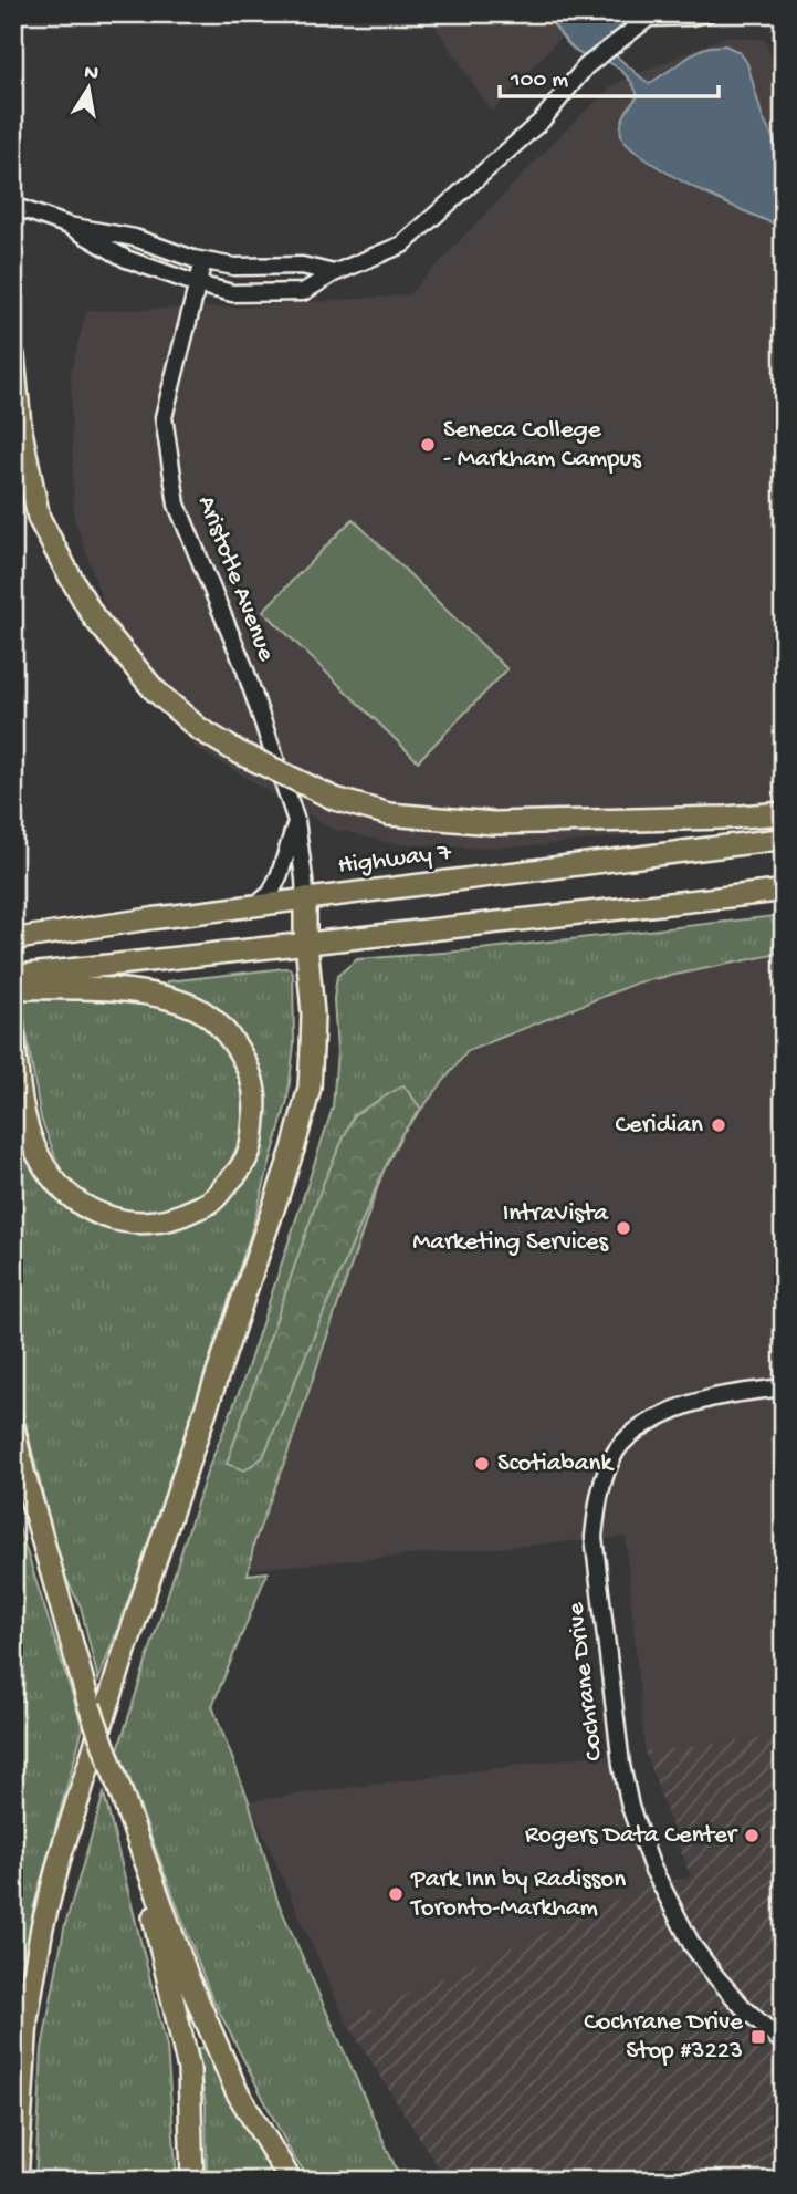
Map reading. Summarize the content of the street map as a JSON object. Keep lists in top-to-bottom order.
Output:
{
  "streets": {
    "main road": ["Highway 7"],
    "street": ["Aristotle Avenue", "Cochrane Drive"]
  },
  "crossings": [
    ["Aristotle Avenue", "Highway 7"]
  ],
  "places": {
    "other": [
      "Seneca College - Markham Campus",
      "Ceridian",
      "IntraVista Marketing Services",
      "Scotiabank",
      "Rogers Data Center",
      "Park Inn by Radisson Toronto-Markham"
    ],
    "transit": ["Cochrane Drive Stop #3223"]
  },
  "scale_bar": "100 m",
  "north": "top"
}
